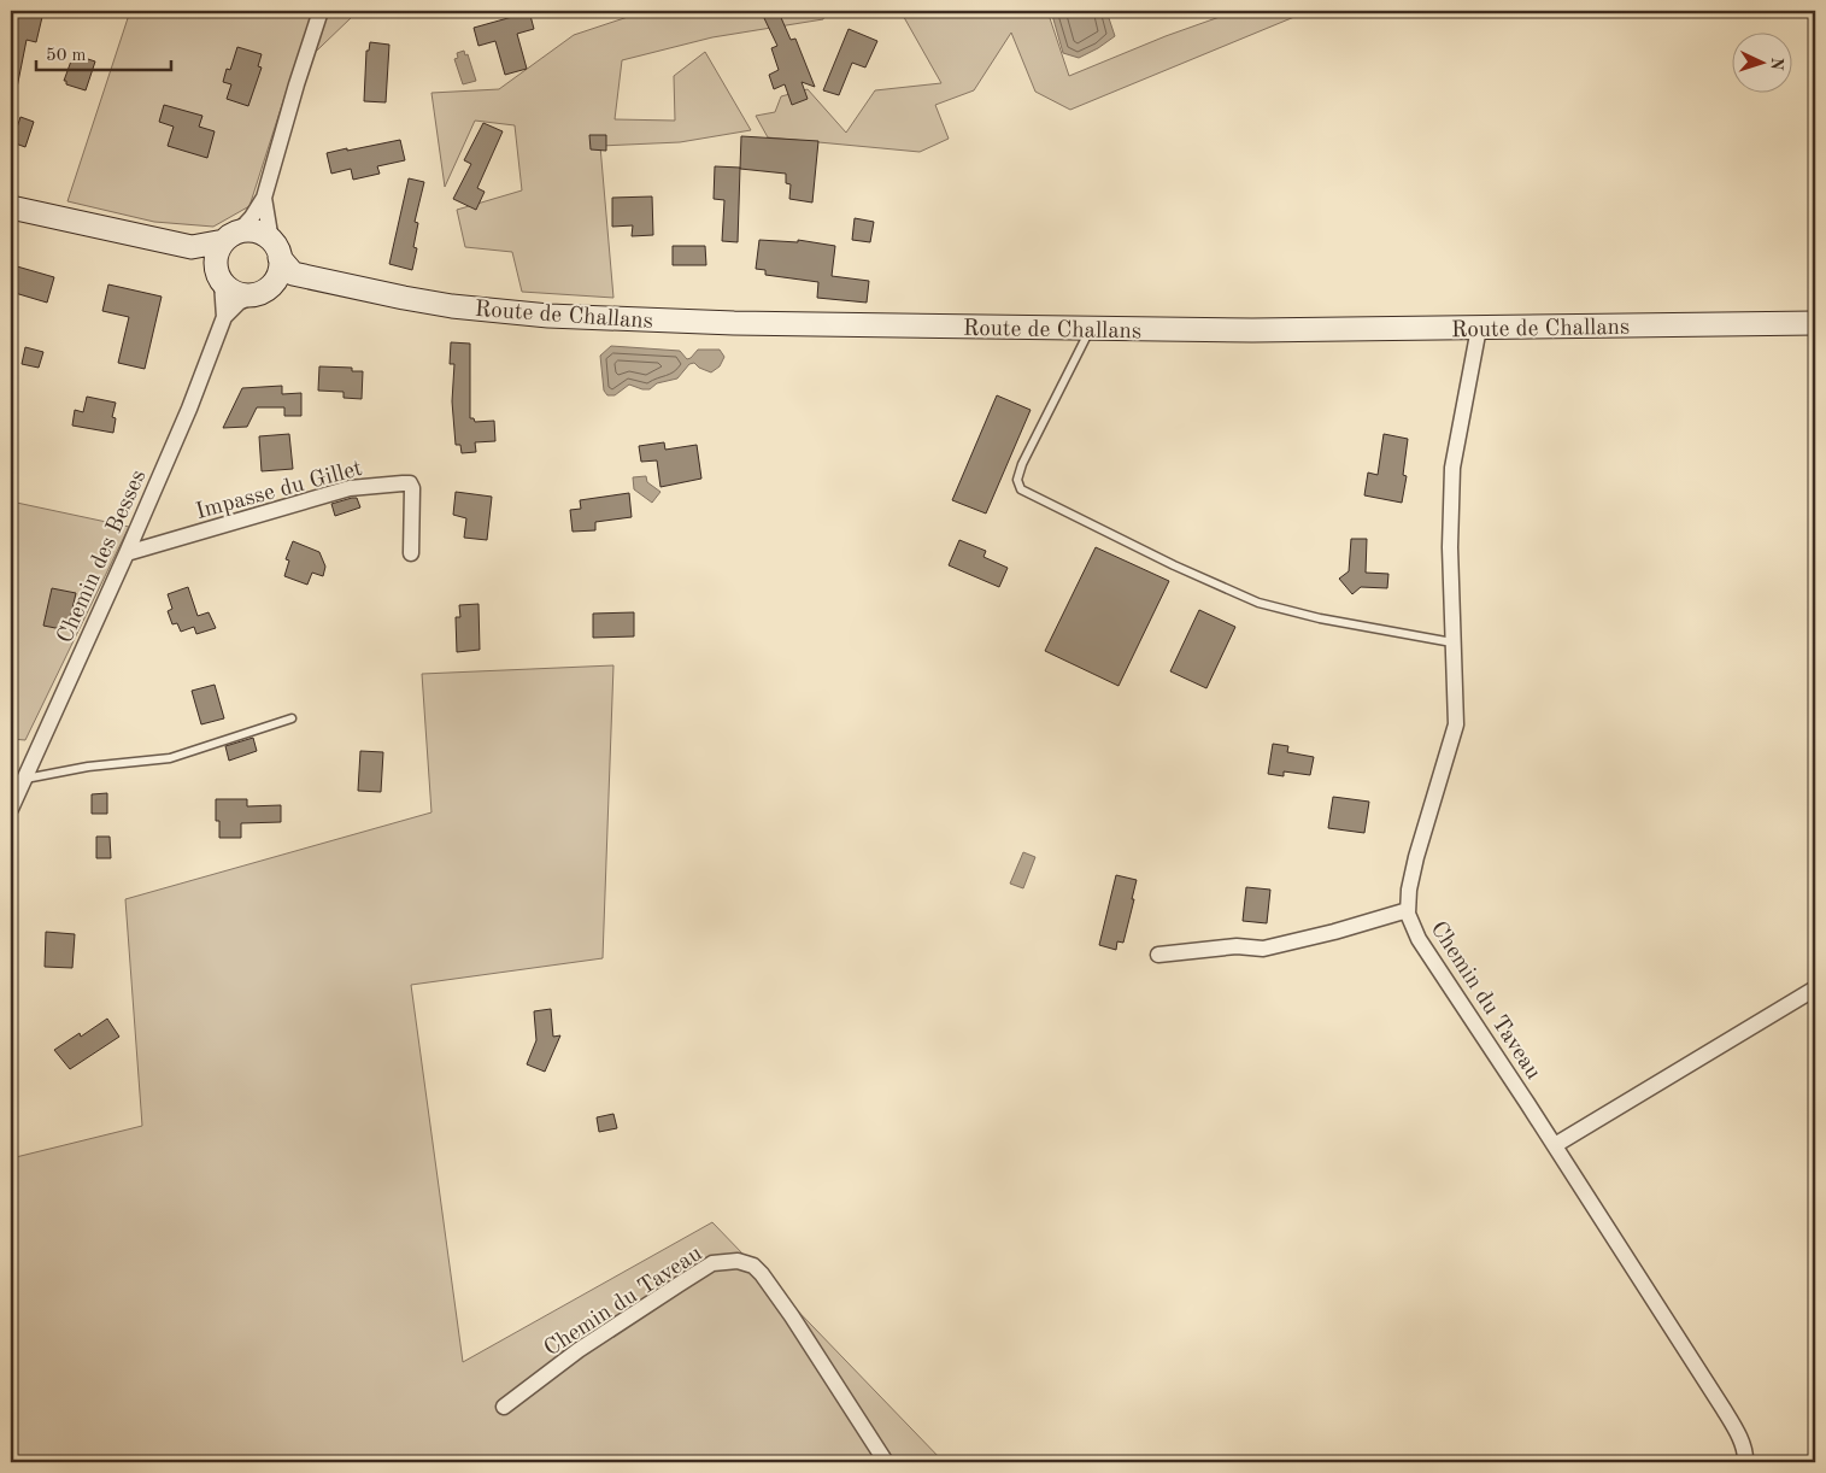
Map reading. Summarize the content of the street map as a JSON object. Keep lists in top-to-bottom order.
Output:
{
  "streets": {
    "main road": ["Route de Challans"],
    "street": ["Impasse du Gillet", "Chemin des Besses", "Chemin du Taveau"]
  },
  "crossings": [
    ["Route de Challans", "Chemin des Besses"],
    ["Route de Challans", "Chemin du Taveau"],
    ["Impasse du Gillet", "Chemin des Besses"]
  ],
  "scale_bar": "50 m",
  "north": "right"
}
